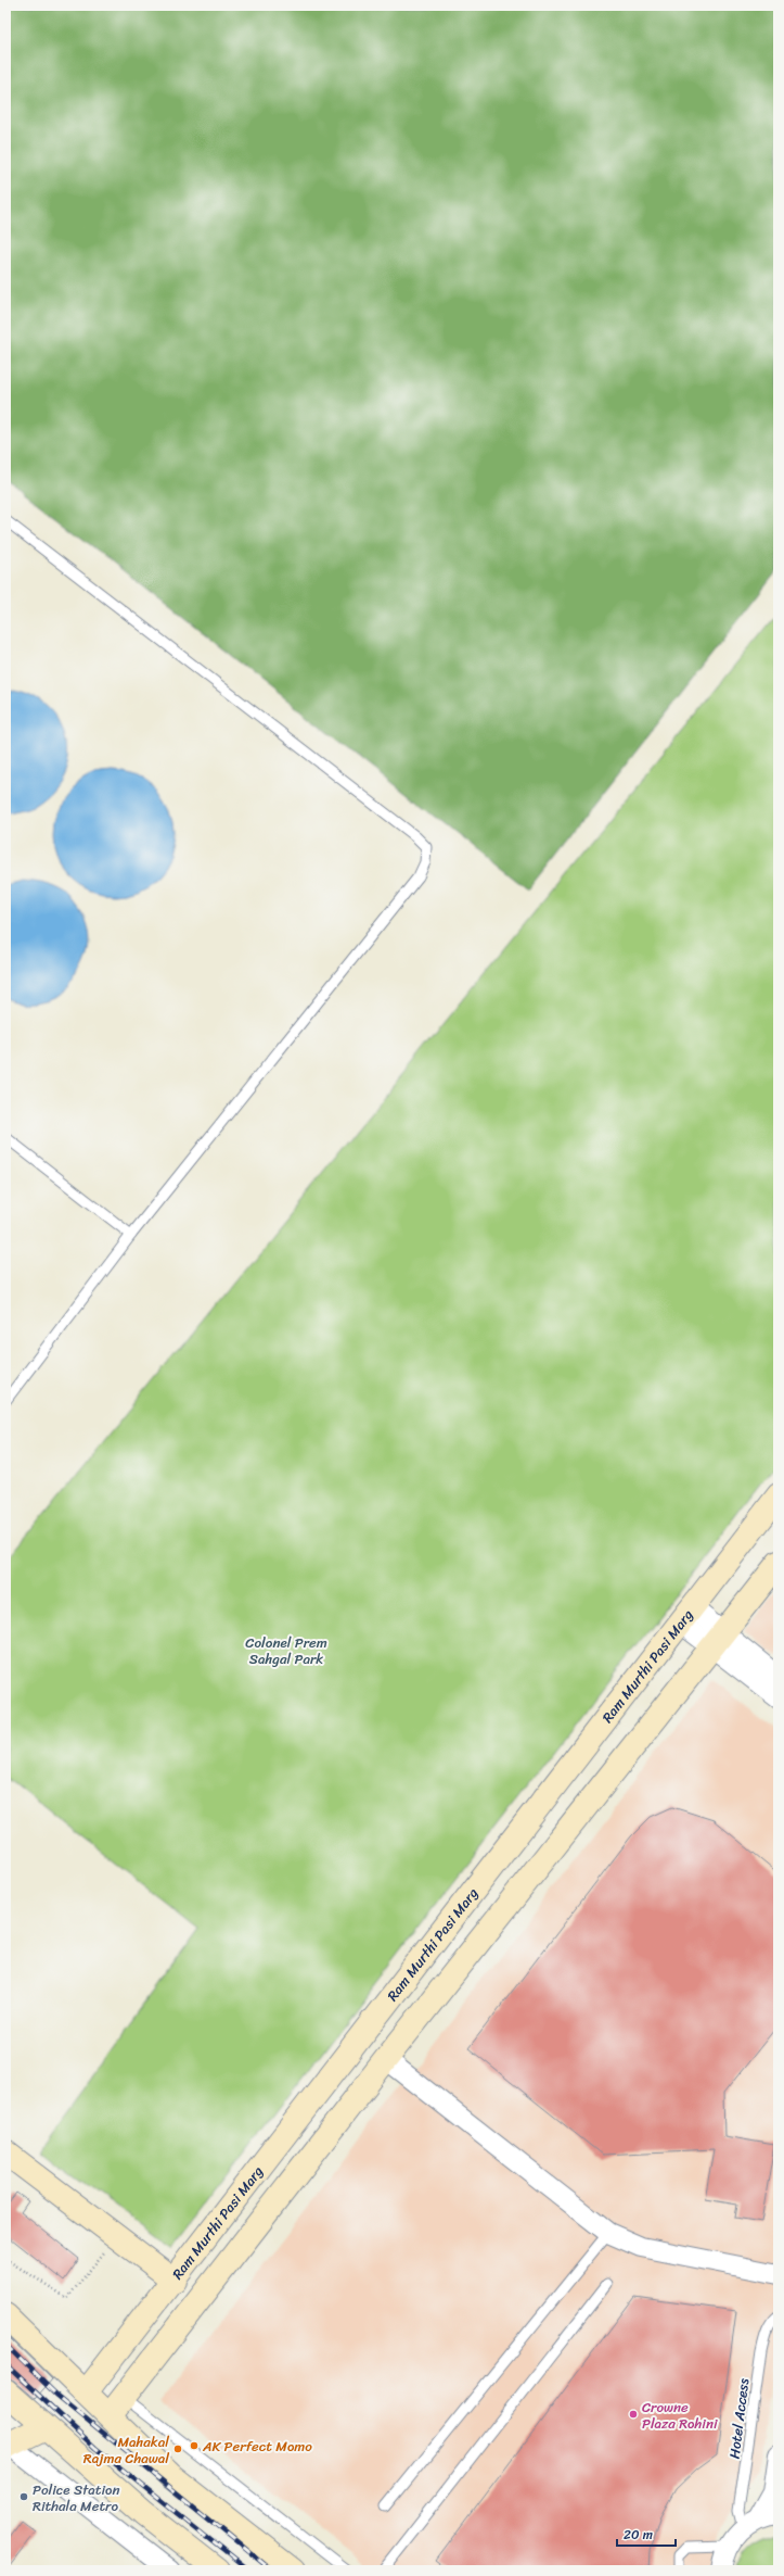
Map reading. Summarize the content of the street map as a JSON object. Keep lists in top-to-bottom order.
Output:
{
  "streets": {
    "street": ["Ram Murthi Pasi Marg"],
    "lane": ["Hotel Access"]
  },
  "parks": ["Colonel Prem Sahgal Park"],
  "places": [
    "Crowne Plaza Rohini",
    "AK Perfect Momo",
    "Mahakal Rajma Chawal",
    "Police Station Rithala Metro"
  ],
  "scale_bar": "20 m"
}
